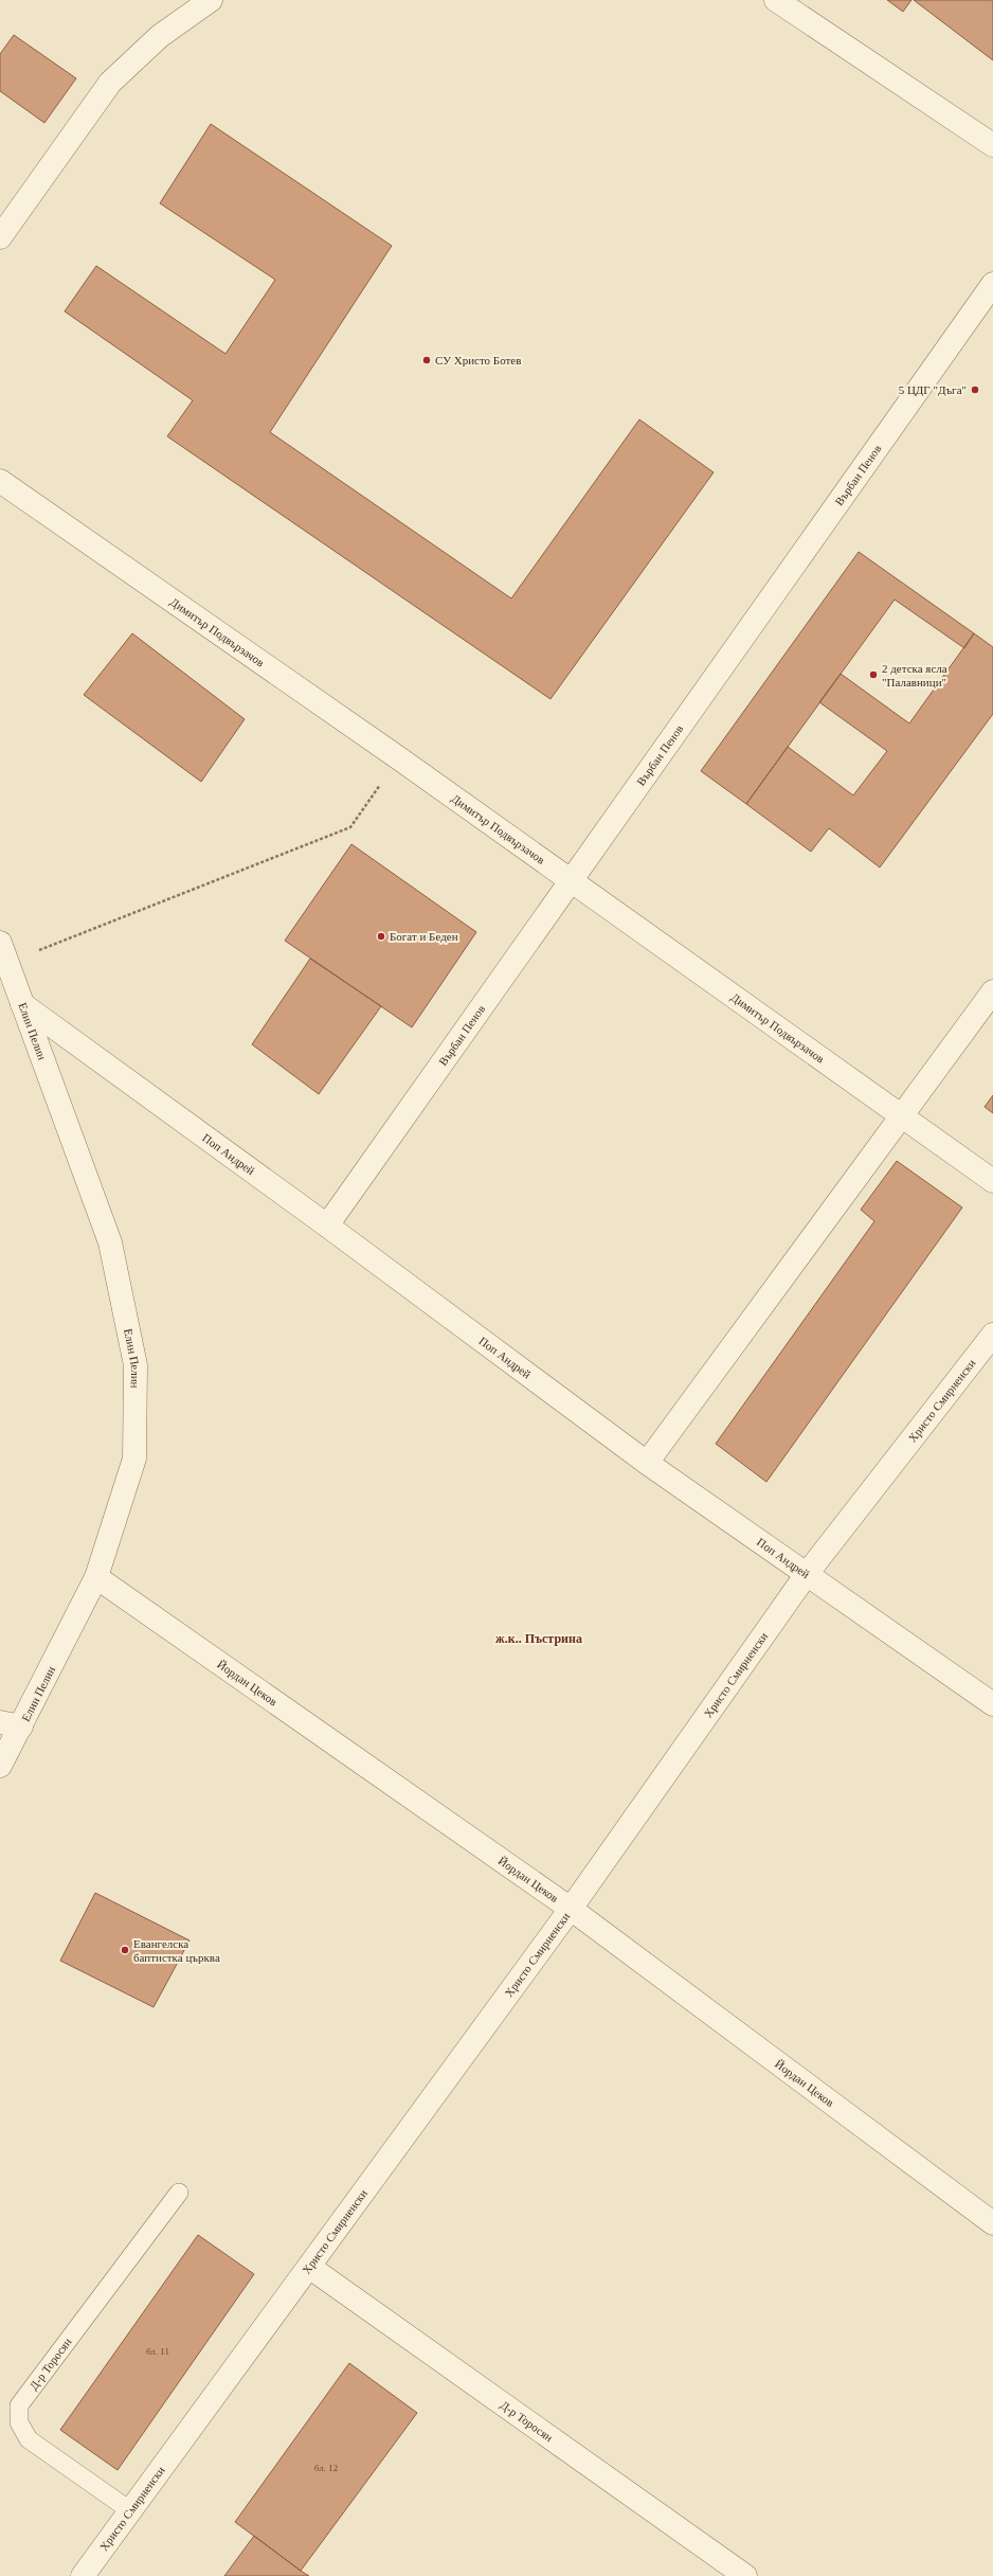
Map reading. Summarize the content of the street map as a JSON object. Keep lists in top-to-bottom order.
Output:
{
  "streets": {
    "street": [
      "Върбан Пенов",
      "Димитър Подвързачов",
      "Елин Пелин",
      "Поп Андрей",
      "Христо Смирненски",
      "Йордан Цеков",
      "Д-р Торосян"
    ]
  },
  "crossings": [
    ["Върбан Пенов", "Димитър Подвързачов"],
    ["Върбан Пенов", "Поп Андрей"],
    ["Елин Пелин", "Поп Андрей"],
    ["Елин Пелин", "Йордан Цеков"],
    ["Поп Андрей", "Христо Смирненски"],
    ["Христо Смирненски", "Йордан Цеков"],
    ["Христо Смирненски", "Д-р Торосян"]
  ],
  "districts": ["ж.к.. Пъстрина"],
  "places": [
    "СУ Христо Ботев",
    "5 ЦДГ \"Дъга\"",
    "2 детска ясла \"Палавници\"",
    "Богат и Беден",
    "Евангелска баптистка църква"
  ],
  "house_numbers": ["бл. 11", "бл. 12"]
}
